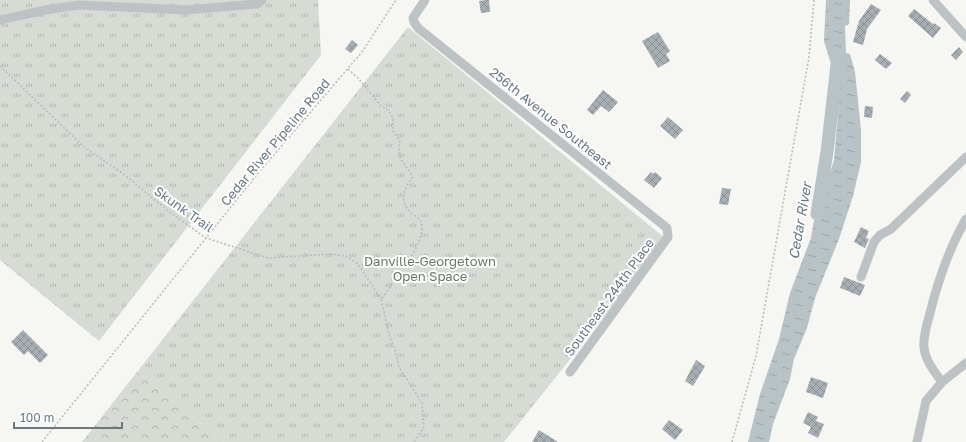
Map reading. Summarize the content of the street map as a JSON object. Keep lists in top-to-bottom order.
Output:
{
  "streets": {
    "street": ["256th Avenue Southeast", "Southeast 244th Place"],
    "path": ["Cedar River Pipeline Road", "Skunk Trail"]
  },
  "crossings": [
    ["256th Avenue Southeast", "Southeast 244th Place"],
    ["Cedar River Pipeline Road", "Skunk Trail"]
  ],
  "water": ["Cedar River"],
  "parks": ["Danville-Georgetown Open Space"],
  "scale_bar": "100 m"
}
